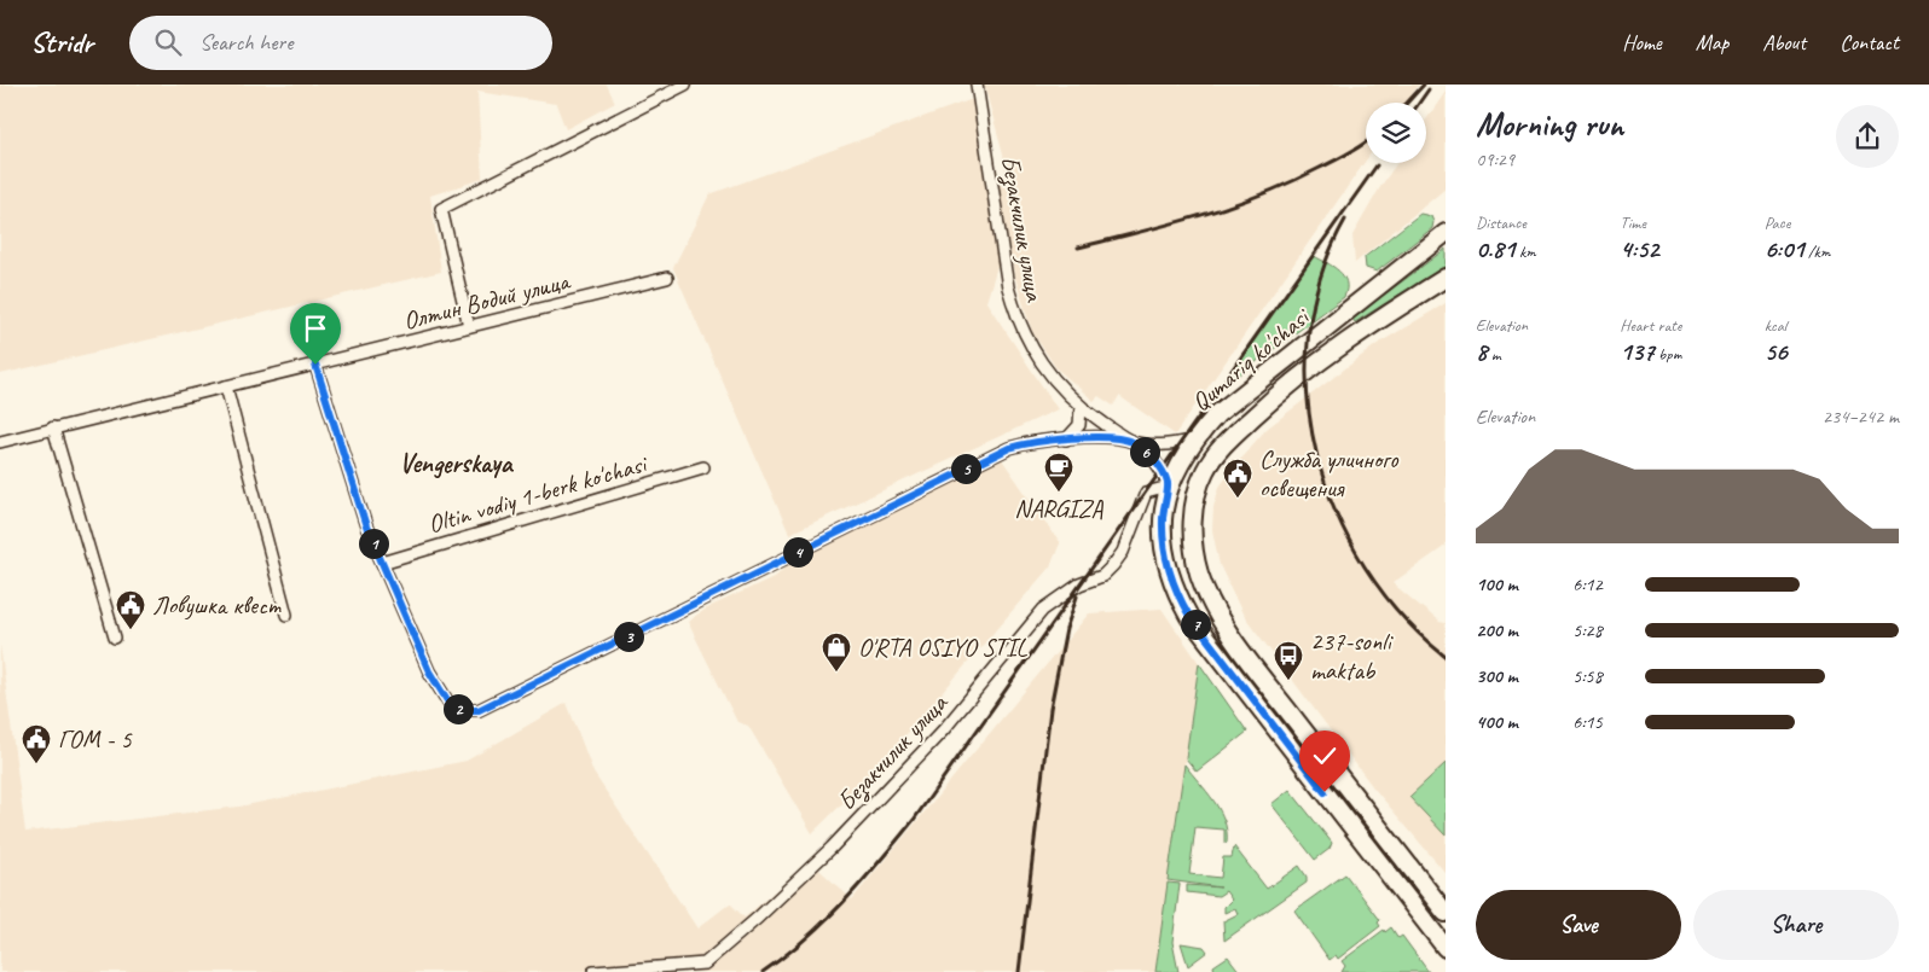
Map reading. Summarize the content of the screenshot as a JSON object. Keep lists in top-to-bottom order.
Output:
{
  "streets": {
    "main road": ["Qumariq ko'chasi"],
    "street": ["Безакчилик улица", "Олтин Водий улица", "Oltin vodiy 1-berk ko'chasi"]
  },
  "crossings": [
    ["Безакчилик улица", "Qumariq ko'chasi"]
  ],
  "districts": ["Vengerskaya"],
  "places": {
    "cafe": ["NARGIZA"],
    "public building": ["Служба уличного освещения", "Ловушка квест", "ГОМ - 5"],
    "shop": ["O'RTA OSIYO STIL"],
    "bus stop": ["237-sonli maktab"]
  },
  "page": {
    "header": "Stridr",
    "search": "Search here",
    "nav": [
      "Home",
      "Map",
      "About",
      "Contact"
    ],
    "heading": ["Morning run", "09:29"],
    "stats": [
      ["Distance", "0.81 km"],
      ["Time", "4:52"],
      ["Pace", "6:01 /km"],
      ["Elevation", "8 m"],
      ["Heart rate", "137 bpm"],
      ["kcal", "56"]
    ],
    "chart": ["Elevation", "234–242 m"],
    "pins": [
      "6",
      "5",
      "1",
      "4",
      "7",
      "3",
      "2"
    ],
    "list": [
      {
        "name": "100 m",
        "note": "6:12"
      },
      {
        "name": "200 m",
        "note": "5:28"
      },
      {
        "name": "300 m",
        "note": "5:58"
      },
      {
        "name": "400 m",
        "note": "6:15"
      }
    ],
    "buttons": ["Save", "Share"]
  }
}
